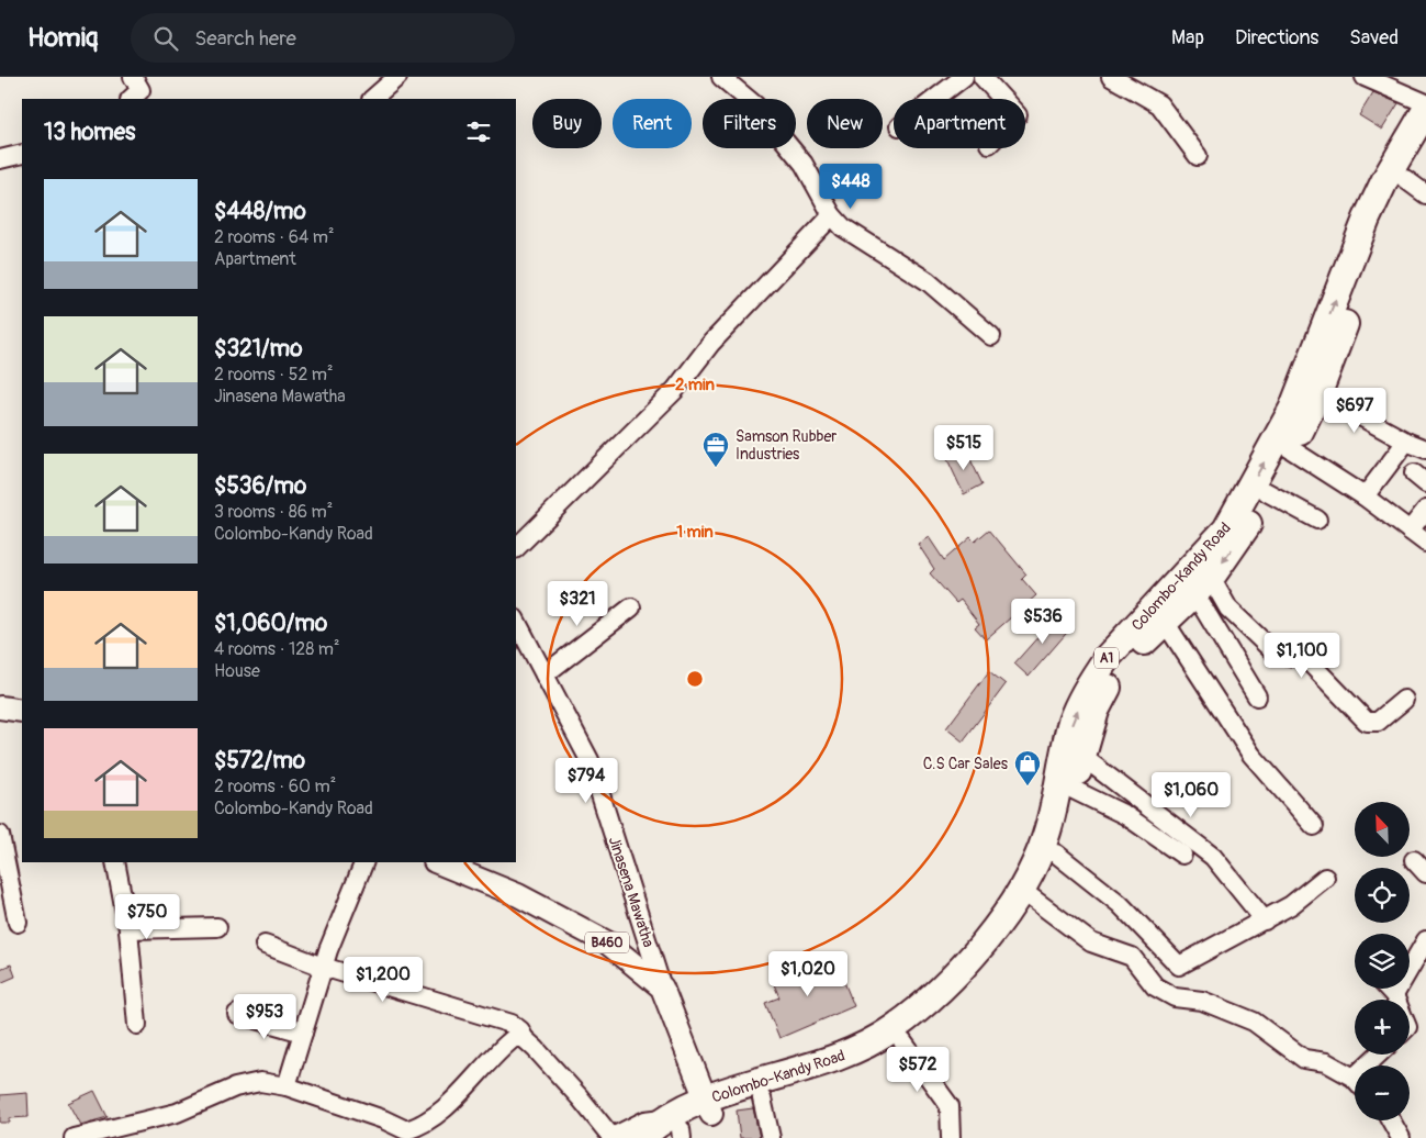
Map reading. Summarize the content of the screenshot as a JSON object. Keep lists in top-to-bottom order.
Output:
{
  "streets": {
    "highway": ["Colombo-Kandy Road", "A1"],
    "main road": ["B460"],
    "street": ["Jinasena Mawatha"]
  },
  "crossings": [
    ["Colombo-Kandy Road", "B460"],
    ["Jinasena Mawatha", "B460"]
  ],
  "places": {
    "office": ["Samson Rubber Industries"],
    "shop": ["C.S Car Sales"]
  },
  "north": "top left",
  "page": {
    "header": "Homiq",
    "search": "Search here",
    "nav": ["Map", "Directions", "Saved"],
    "chip": [
      "Buy",
      "Rent",
      "Filters",
      "New",
      "Apartment"
    ],
    "heading": "13 homes",
    "price": [
      "$448",
      "$697",
      "$515",
      "$321",
      "$536",
      "$1,100",
      "$794",
      "$1,060",
      "$750",
      "$1,020",
      "$1,200",
      "$953",
      "$572"
    ],
    "list": [
      {
        "name": "$448/mo",
        "note": "2 rooms · 64 m² · Apartment"
      },
      {
        "name": "$321/mo",
        "note": "2 rooms · 52 m² · Jinasena Mawatha"
      },
      {
        "name": "$536/mo",
        "note": "3 rooms · 86 m² · Colombo-Kandy Road"
      },
      {
        "name": "$1,060/mo",
        "note": "4 rooms · 128 m² · House"
      },
      {
        "name": "$572/mo",
        "note": "2 rooms · 60 m² · Colombo-Kandy Road"
      }
    ],
    "map_buttons": ["+", "−"]
  },
  "rings": ["2 min", "1 min"]
}
